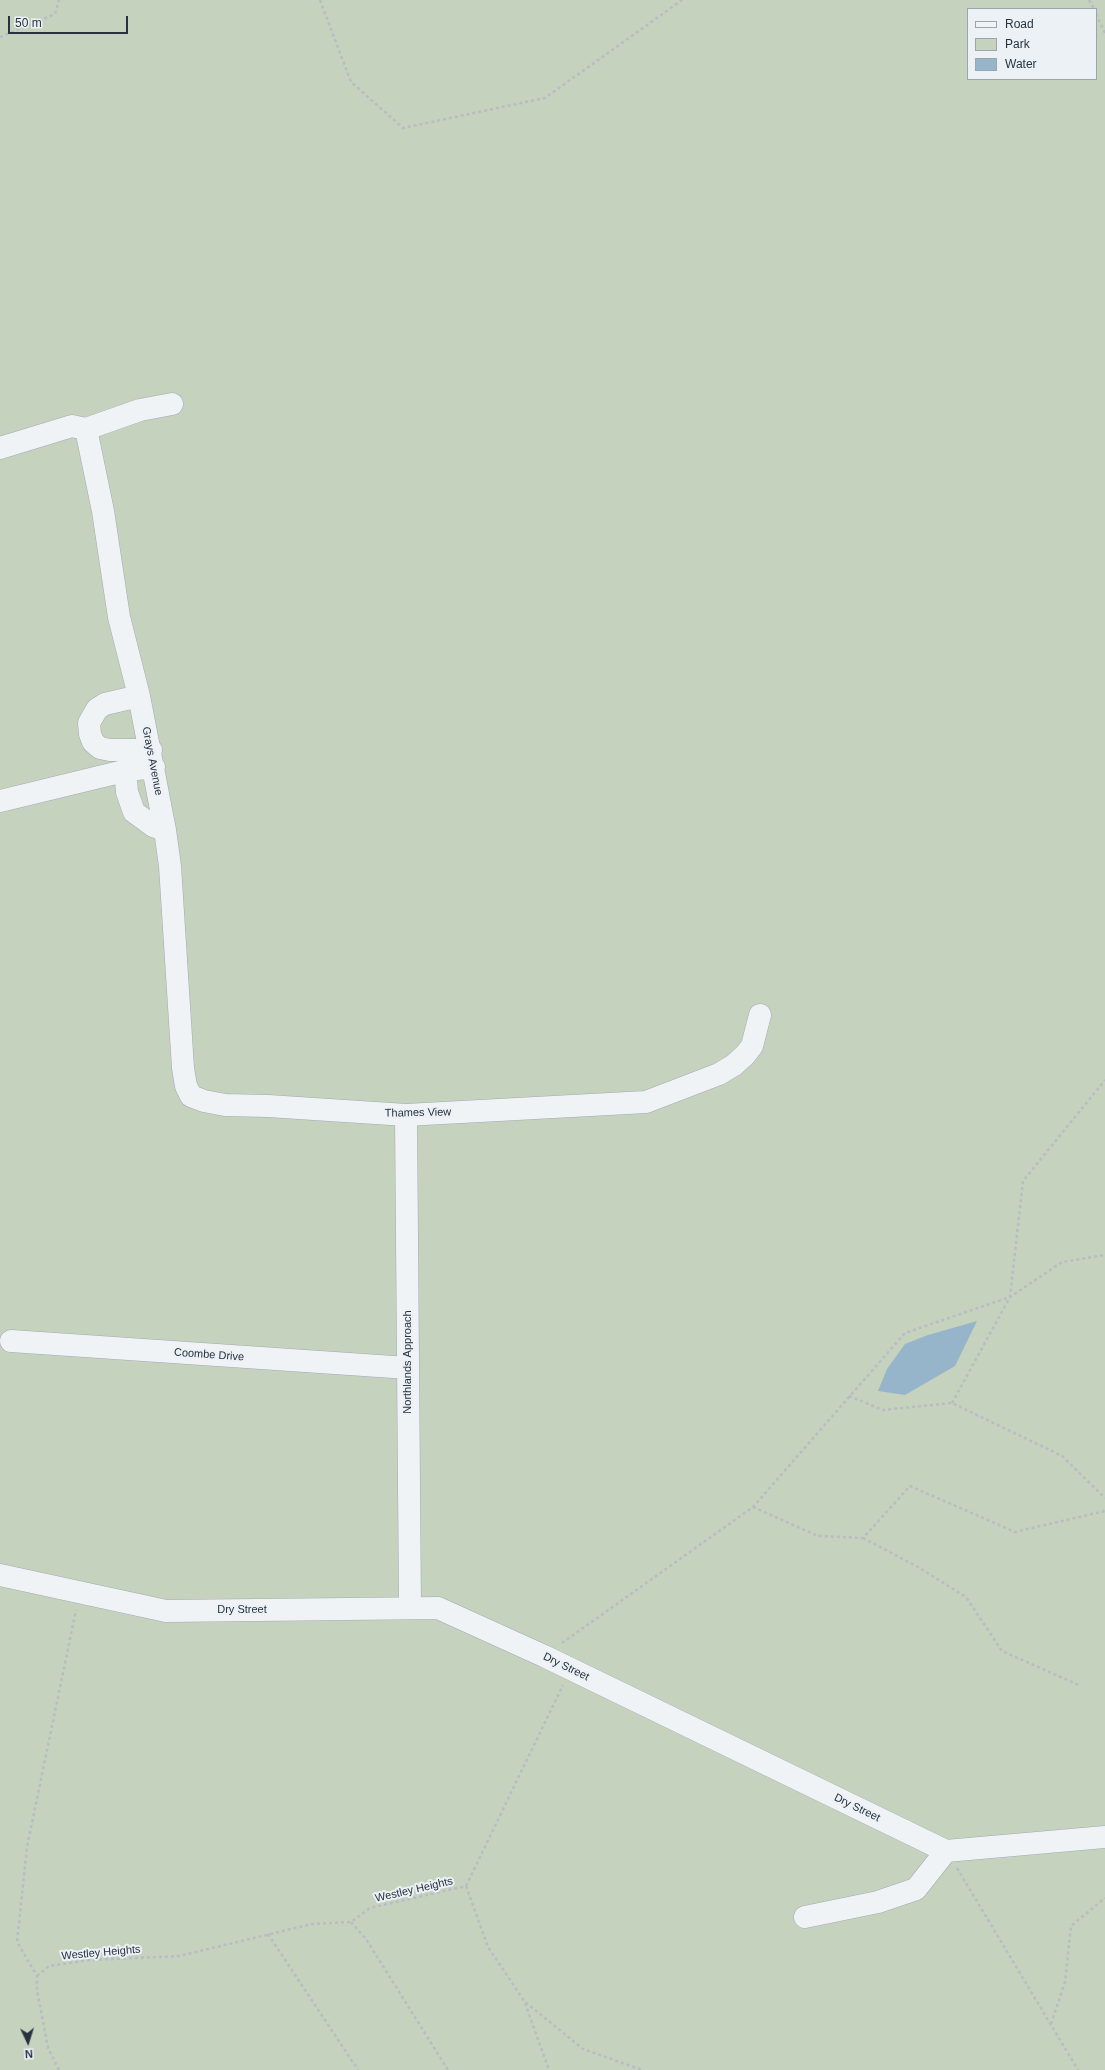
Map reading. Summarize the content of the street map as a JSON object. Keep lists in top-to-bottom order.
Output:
{
  "streets": {
    "street": [
      "Grays Avenue",
      "Thames View",
      "Coombe Drive",
      "Northlands Approach",
      "Dry Street"
    ],
    "path": ["Westley Heights"]
  },
  "crossings": [
    ["Grays Avenue", "Thames View"],
    ["Thames View", "Northlands Approach"],
    ["Coombe Drive", "Northlands Approach"],
    ["Northlands Approach", "Dry Street"]
  ],
  "legend": ["Road", "Park", "Water"],
  "scale_bar": "50 m",
  "north": "bottom"
}
